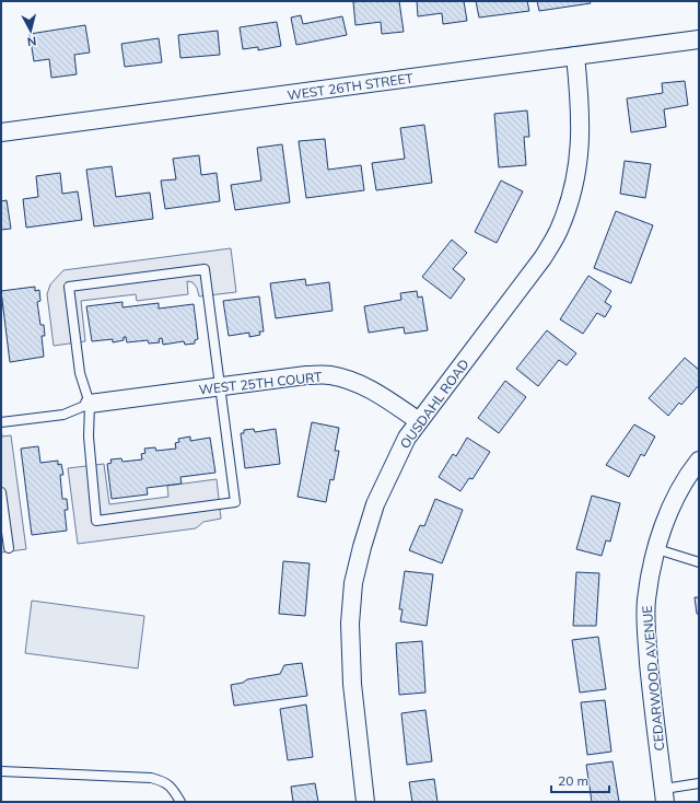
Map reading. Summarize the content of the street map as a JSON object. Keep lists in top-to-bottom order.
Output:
{
  "streets": {
    "street": [
      "WEST 26TH STREET",
      "WEST 25TH COURT",
      "OUSDAHL ROAD",
      "CEDARWOOD AVENUE"
    ]
  },
  "crossings": [
    ["WEST 26TH STREET", "OUSDAHL ROAD"],
    ["WEST 25TH COURT", "OUSDAHL ROAD"]
  ],
  "scale_bar": "20 m",
  "north": "bottom"
}
